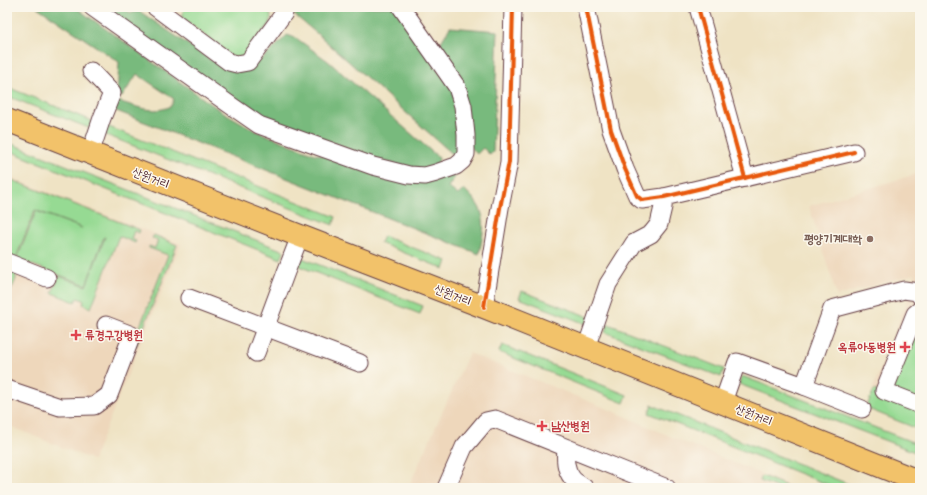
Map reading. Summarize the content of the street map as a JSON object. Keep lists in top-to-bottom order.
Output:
{
  "streets": {
    "main road": ["산원거리"]
  },
  "places": {
    "other": ["평양기계대학"],
    "health": ["류경구강병원", "옥류아동병원", "남산병원"]
  }
}
